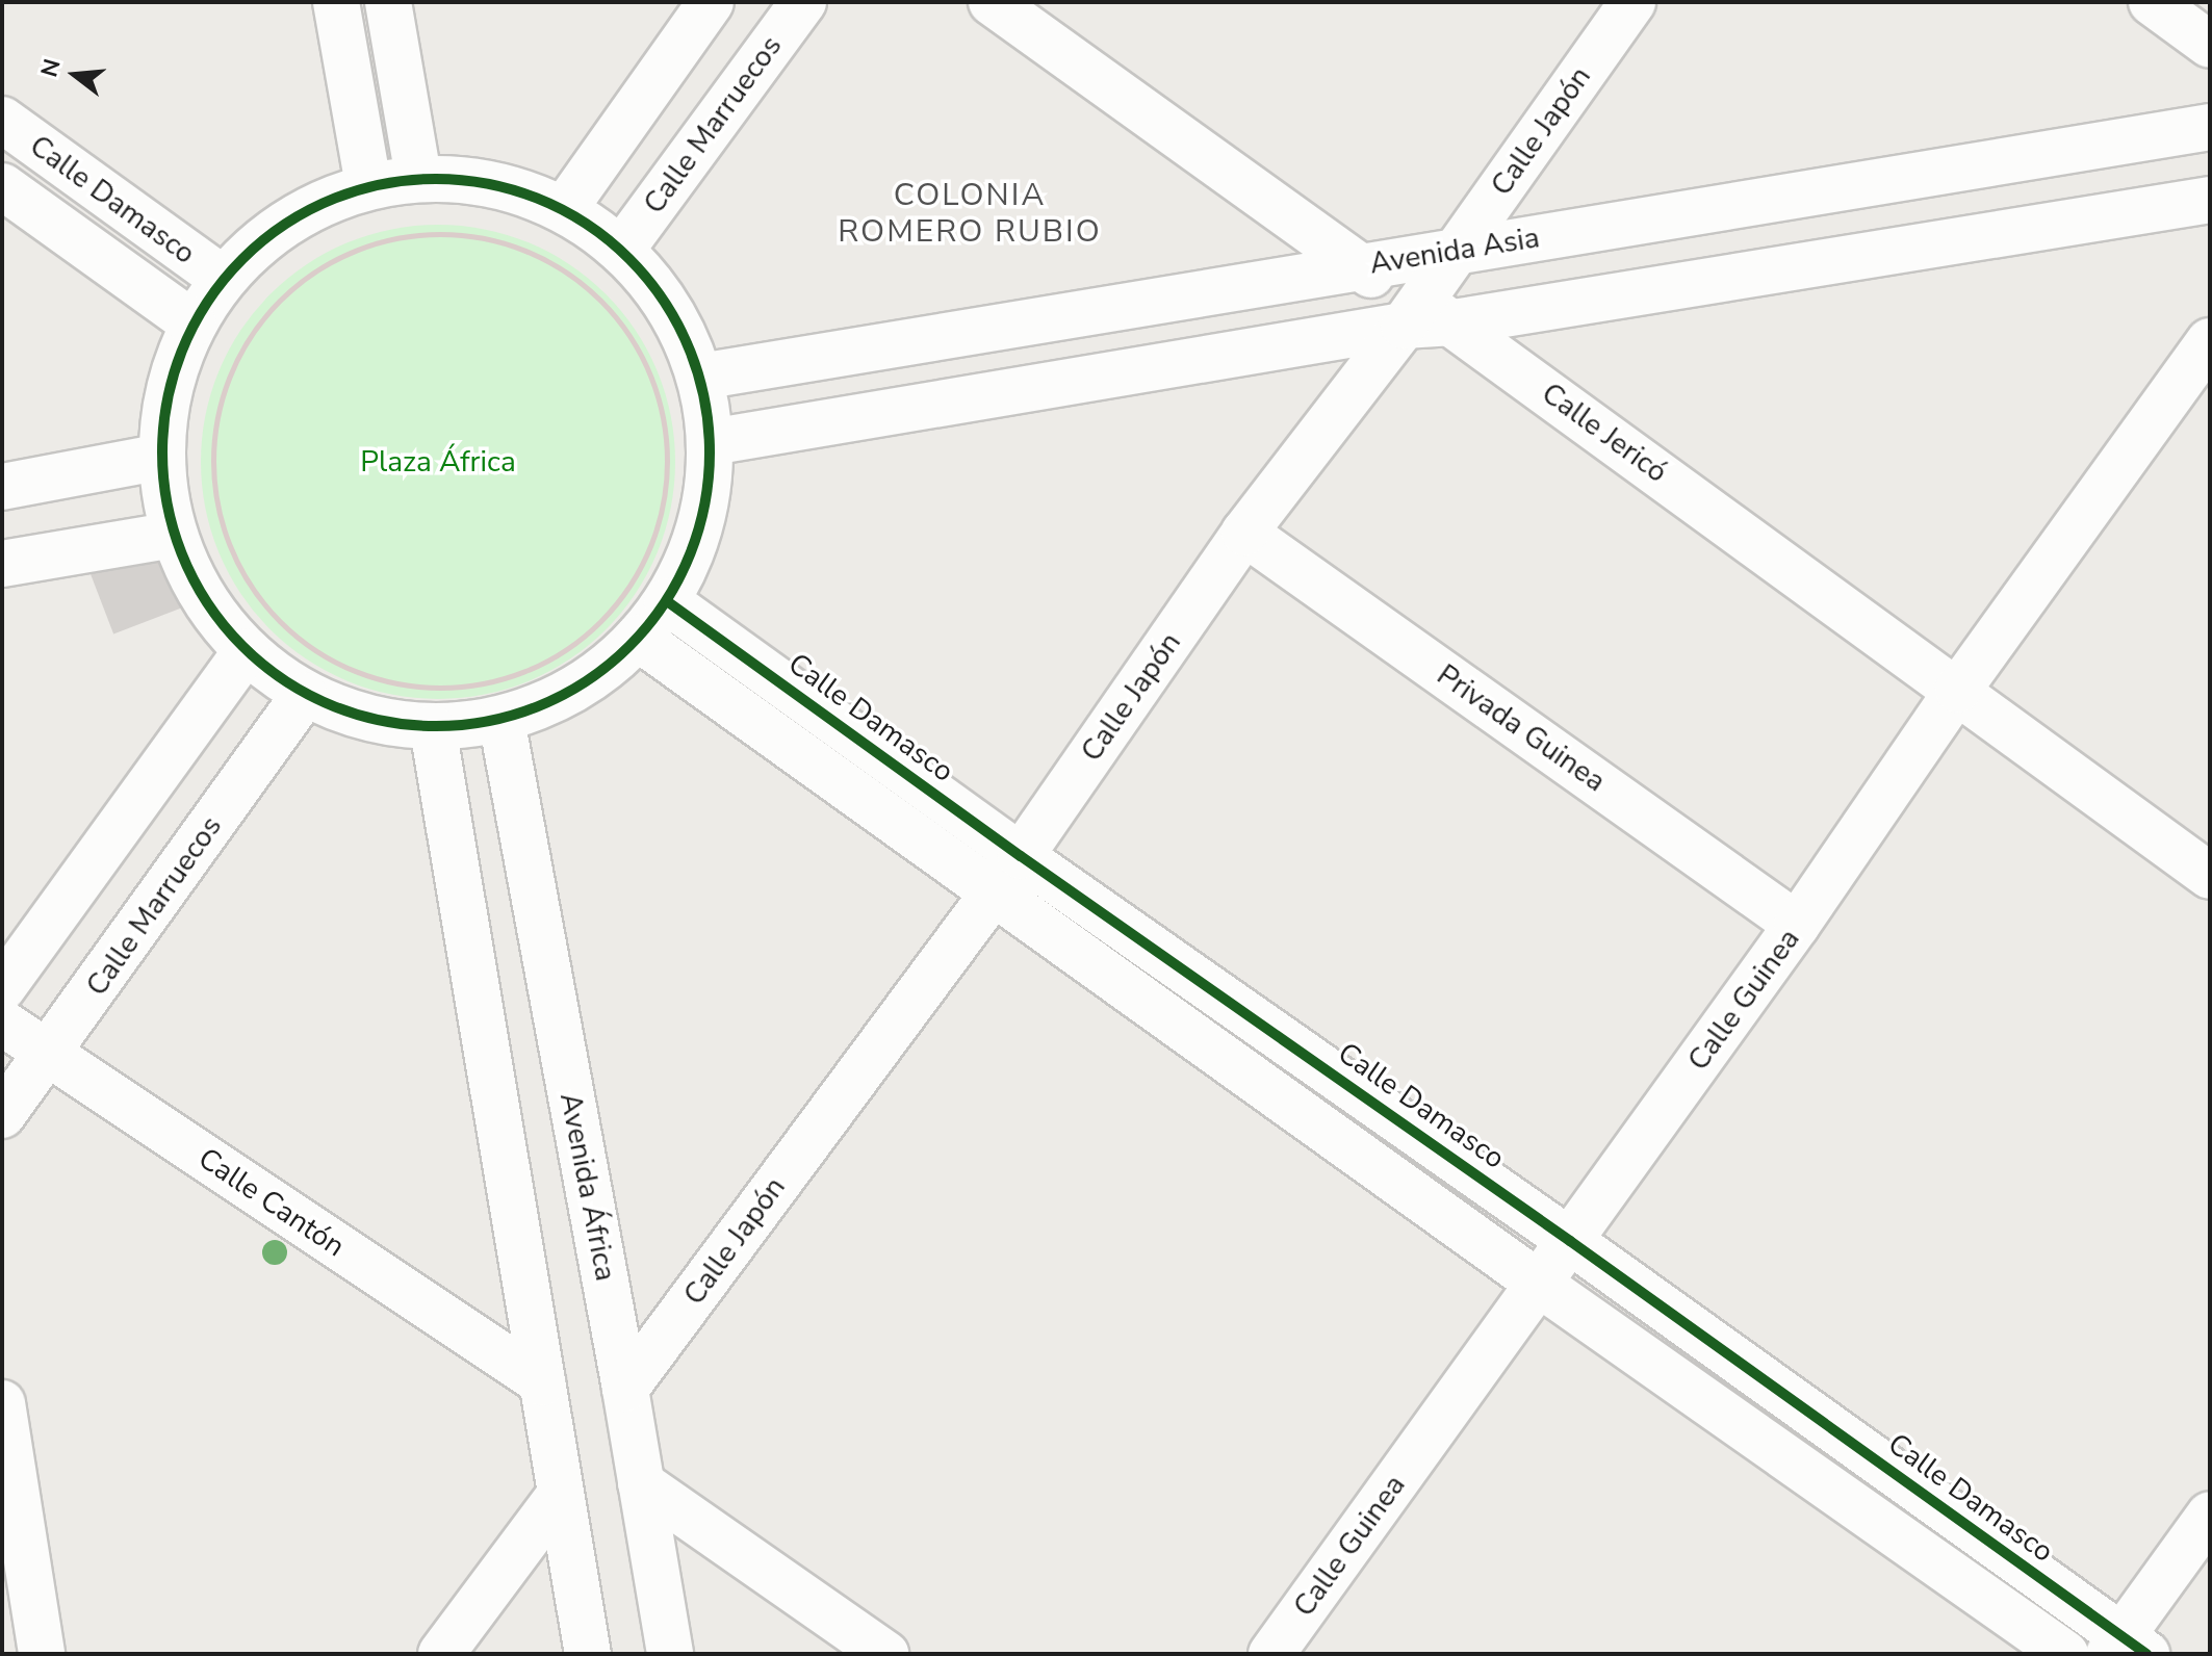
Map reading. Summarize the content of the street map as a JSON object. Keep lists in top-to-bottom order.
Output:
{
  "streets": {
    "street": [
      "Calle Marruecos",
      "Calle Japón",
      "Calle Damasco",
      "Avenida Asia",
      "Calle Jericó",
      "Privada Guinea",
      "Calle Guinea",
      "Avenida África",
      "Calle Cantón"
    ]
  },
  "crossings": [
    ["Calle Marruecos", "Calle Cantón"],
    ["Calle Japón", "Calle Damasco"],
    ["Calle Japón", "Avenida Asia"],
    ["Calle Japón", "Calle Jericó"],
    ["Calle Japón", "Privada Guinea"],
    ["Calle Japón", "Avenida África"],
    ["Calle Damasco", "Calle Guinea"],
    ["Avenida Asia", "Calle Jericó"],
    ["Calle Jericó", "Calle Guinea"],
    ["Privada Guinea", "Calle Guinea"]
  ],
  "districts": ["COLONIA ROMERO RUBIO"],
  "parks": ["Plaza África"],
  "north": "left"
}
